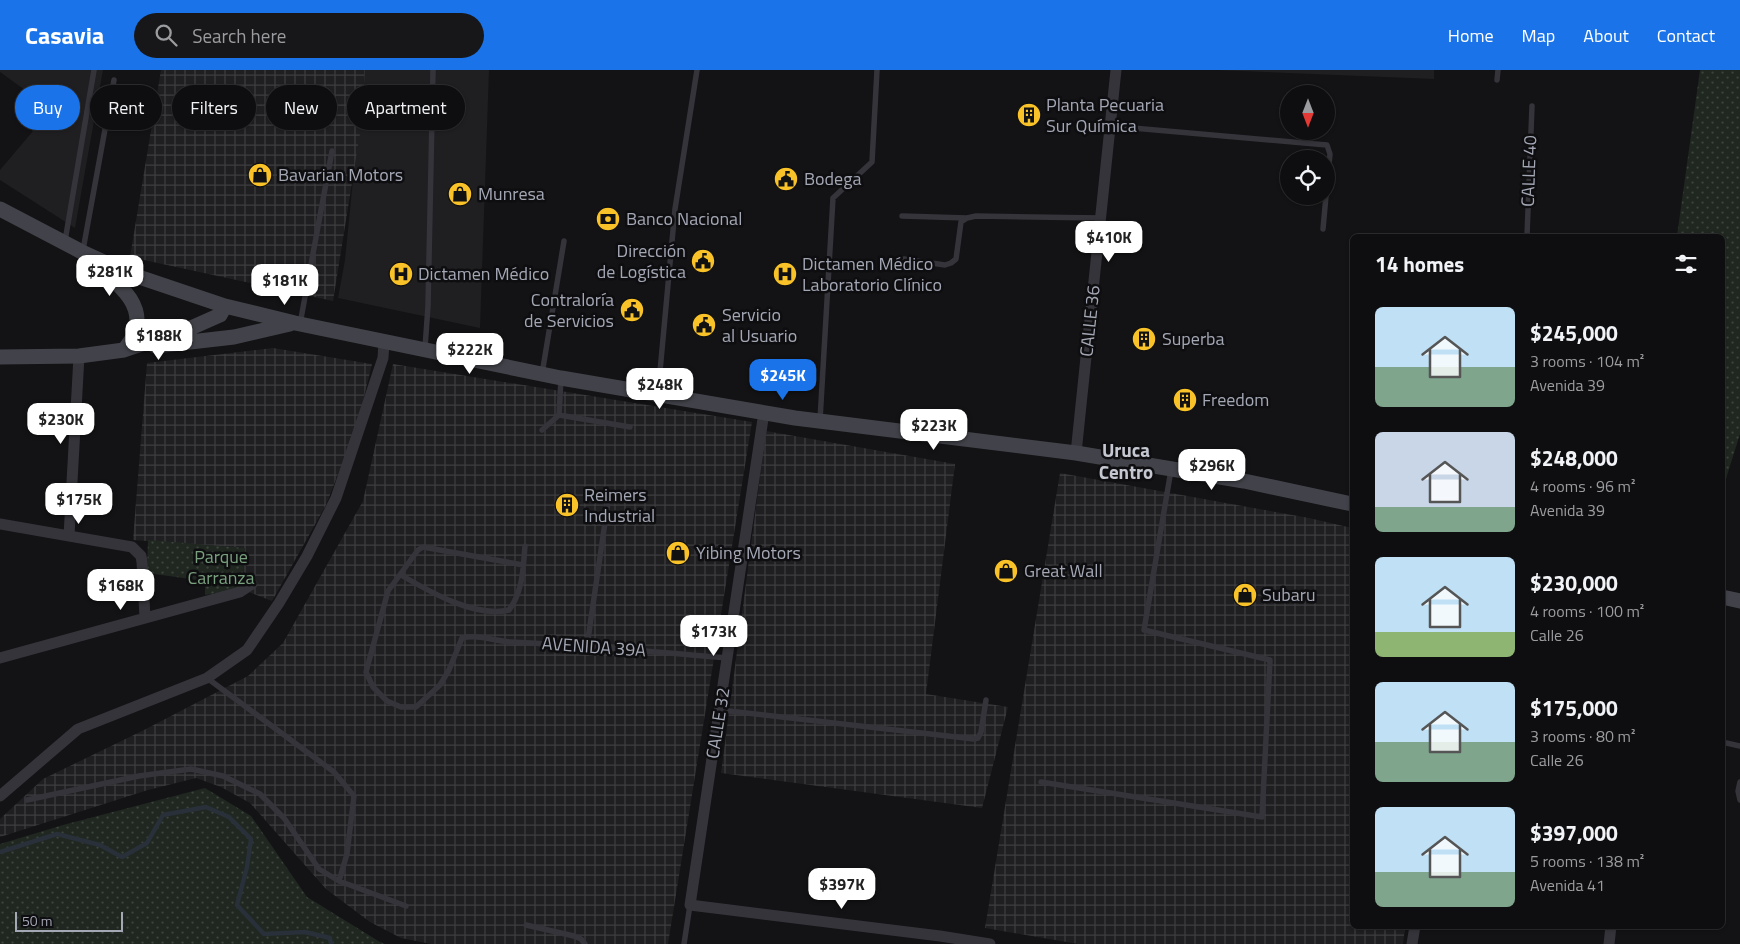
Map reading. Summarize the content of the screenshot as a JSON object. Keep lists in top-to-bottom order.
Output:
{
  "streets": {
    "street": ["CALLE 36", "CALLE 32"],
    "lane": ["CALLE 40", "AVENIDA 39A"]
  },
  "crossings": [
    ["AVENIDA 39A", "CALLE 32"]
  ],
  "districts": ["Uruca Centro"],
  "parks": ["Parque Carranza"],
  "places": {
    "building": [
      "Planta Pecuaria Sur Química",
      "Superba",
      "Freedom",
      "Reimers Industrial"
    ],
    "shop": [
      "Bavarian Motors",
      "Munresa",
      "Yibing Motors",
      "Great Wall",
      "Subaru"
    ],
    "public building": [
      "Bodega",
      "Dirección de Logística",
      "Contraloría de Servicios",
      "Servicio al Usuario"
    ],
    "bank": ["Banco Nacional"],
    "hospital": ["Dictamen Médico", "Dictamen Médico Laboratorio Clínico"]
  },
  "scale_bar": "50 m",
  "north": "bottom",
  "page": {
    "header": "Casavia",
    "search": "Search here",
    "nav": [
      "Home",
      "Map",
      "About",
      "Contact"
    ],
    "chip": [
      "Buy",
      "Rent",
      "Filters",
      "New",
      "Apartment"
    ],
    "price": [
      "$410K",
      "$281K",
      "$181K",
      "$188K",
      "$222K",
      "$245K",
      "$248K",
      "$230K",
      "$223K",
      "$296K",
      "$175K",
      "$168K",
      "$173K",
      "$397K"
    ],
    "heading": "14 homes",
    "list": [
      {
        "name": "$245,000",
        "note": "3 rooms · 104 m² · Avenida 39"
      },
      {
        "name": "$248,000",
        "note": "4 rooms · 96 m² · Avenida 39"
      },
      {
        "name": "$230,000",
        "note": "4 rooms · 100 m² · Calle 26"
      },
      {
        "name": "$175,000",
        "note": "3 rooms · 80 m² · Calle 26"
      },
      {
        "name": "$397,000",
        "note": "5 rooms · 138 m² · Avenida 41"
      }
    ],
    "scale": "50 m"
  }
}
